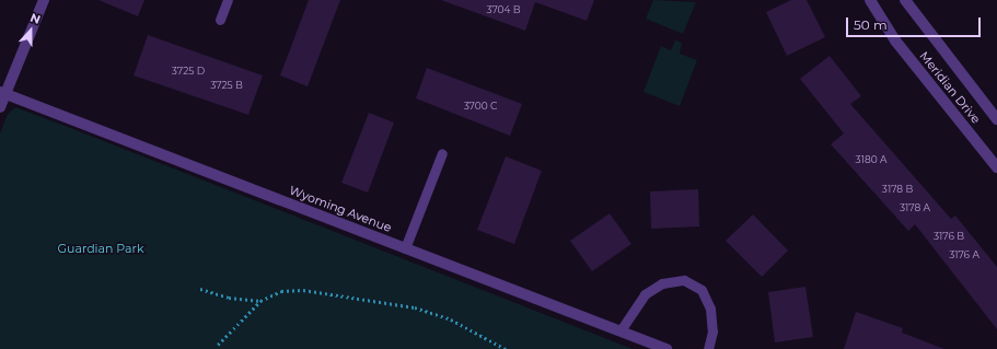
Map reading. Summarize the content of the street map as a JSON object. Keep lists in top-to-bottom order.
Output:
{
  "streets": {
    "street": ["Meridian Drive", "Wyoming Avenue"]
  },
  "parks": ["Guardian Park"],
  "house_numbers": [
    "3704 B",
    "3725 D",
    "3725 B",
    "3700 C",
    "3180 A",
    "3178 B",
    "3178 A",
    "3176 B",
    "3176 A"
  ],
  "scale_bar": "50 m",
  "north": "top"
}
